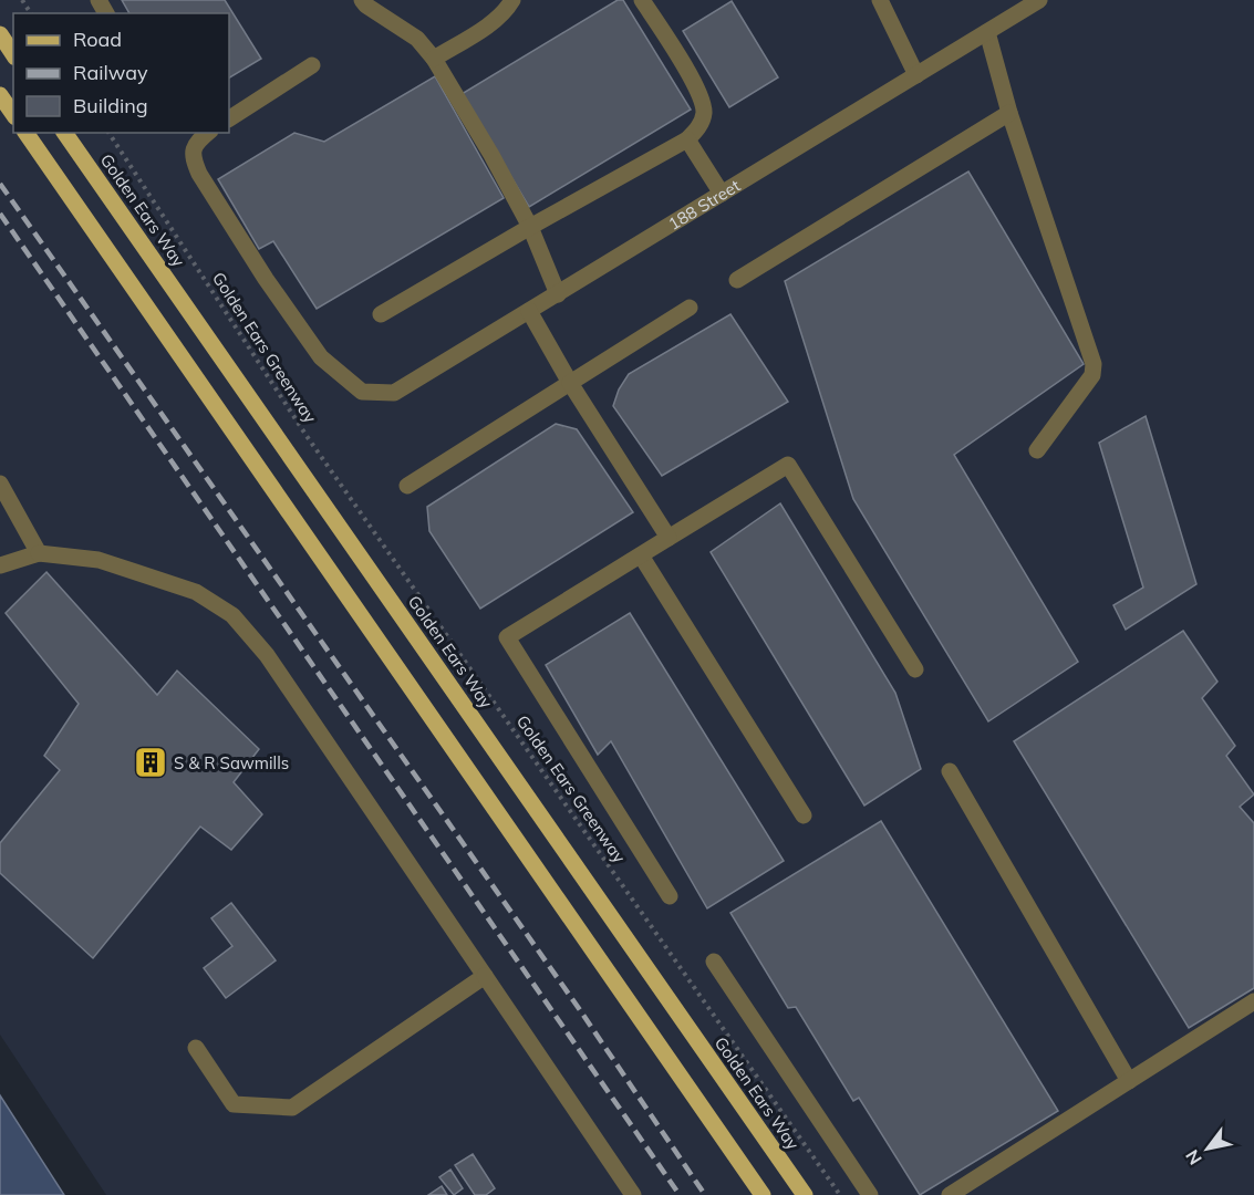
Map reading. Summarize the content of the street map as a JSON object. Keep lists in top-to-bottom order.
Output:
{
  "streets": {
    "main road": ["Golden Ears Way"],
    "street": ["188 Street"],
    "path": ["Golden Ears Greenway"]
  },
  "places": {
    "building": ["S & R Sawmills"]
  },
  "legend": ["Road", "Railway", "Building"],
  "north": "bottom left"
}
